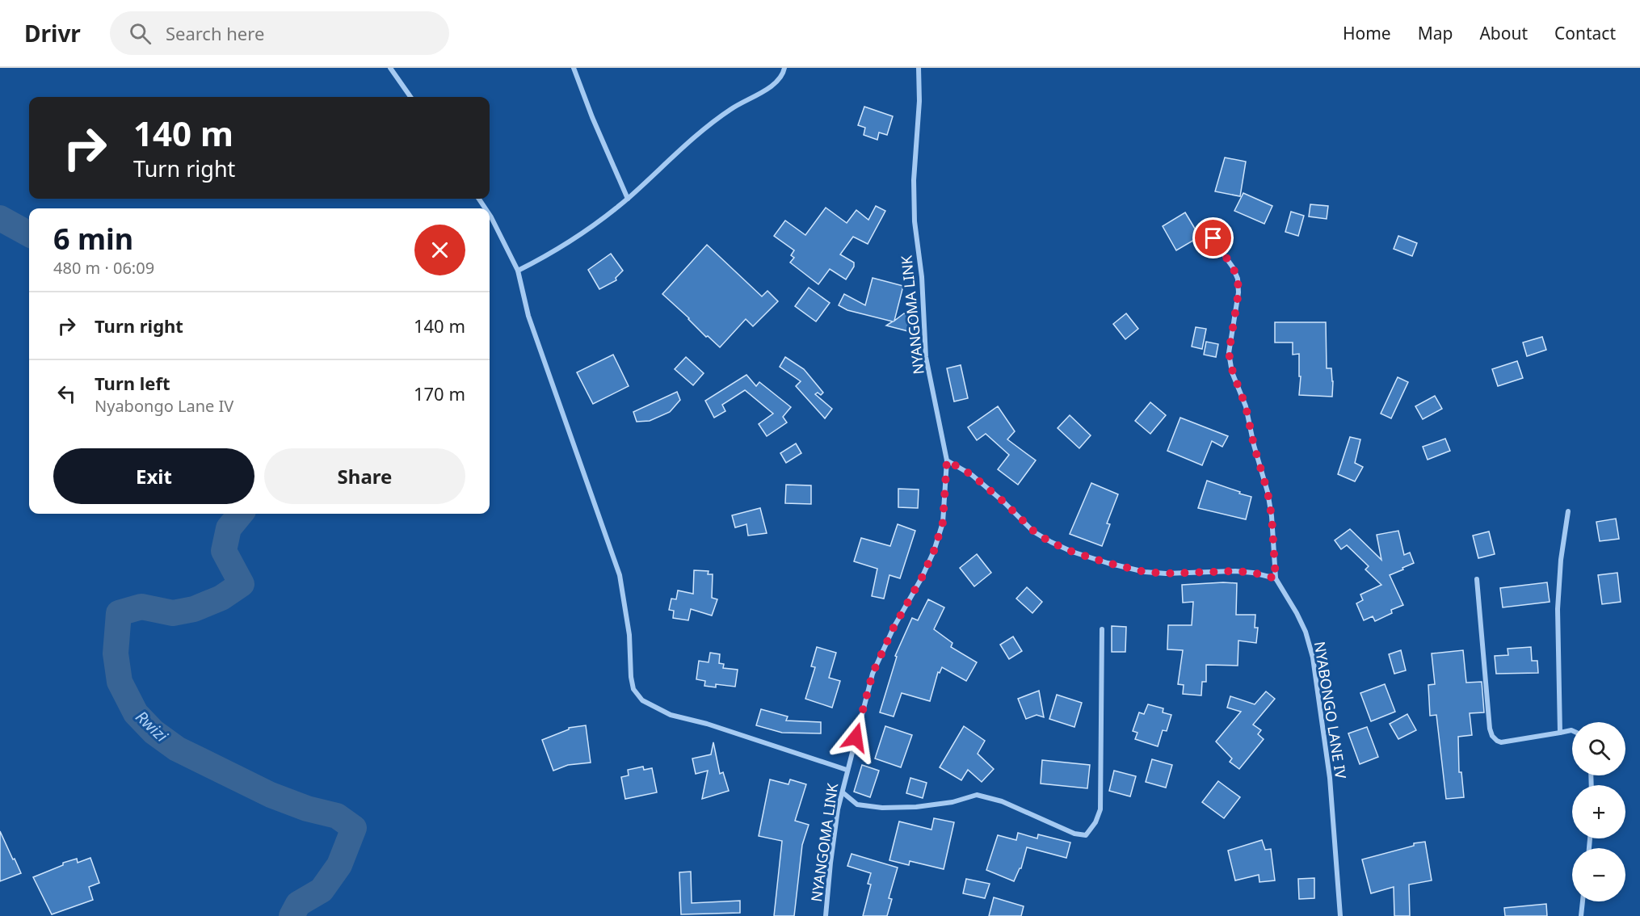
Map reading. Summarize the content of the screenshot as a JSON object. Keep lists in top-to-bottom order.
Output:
{
  "streets": {
    "street": ["NYANGOMA LINK", "NYABONGO LANE IV"]
  },
  "water": ["Rwizi"],
  "page": {
    "header": "Drivr",
    "search": "Search here",
    "nav": [
      "Home",
      "Map",
      "About",
      "Contact"
    ],
    "turn": ["140 m", "Turn right"],
    "heading": ["6 min", "480 m · 06:09"],
    "list": [
      {
        "name": "Turn right",
        "value": "140 m"
      },
      {
        "name": "Turn left",
        "note": "Nyabongo Lane IV",
        "value": "170 m"
      }
    ],
    "buttons": ["Exit", "Share"],
    "map_buttons": ["+", "−"]
  }
}
